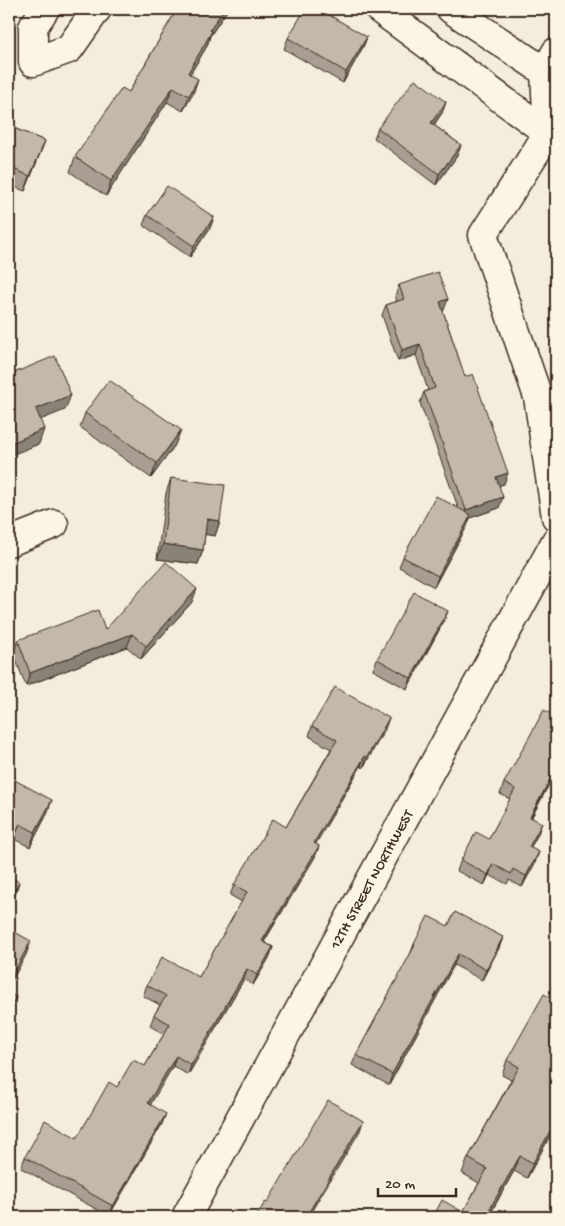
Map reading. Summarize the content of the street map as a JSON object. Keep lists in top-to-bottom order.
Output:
{
  "streets": {
    "street": ["12TH STREET NORTHWEST"]
  },
  "scale_bar": "20 m"
}
